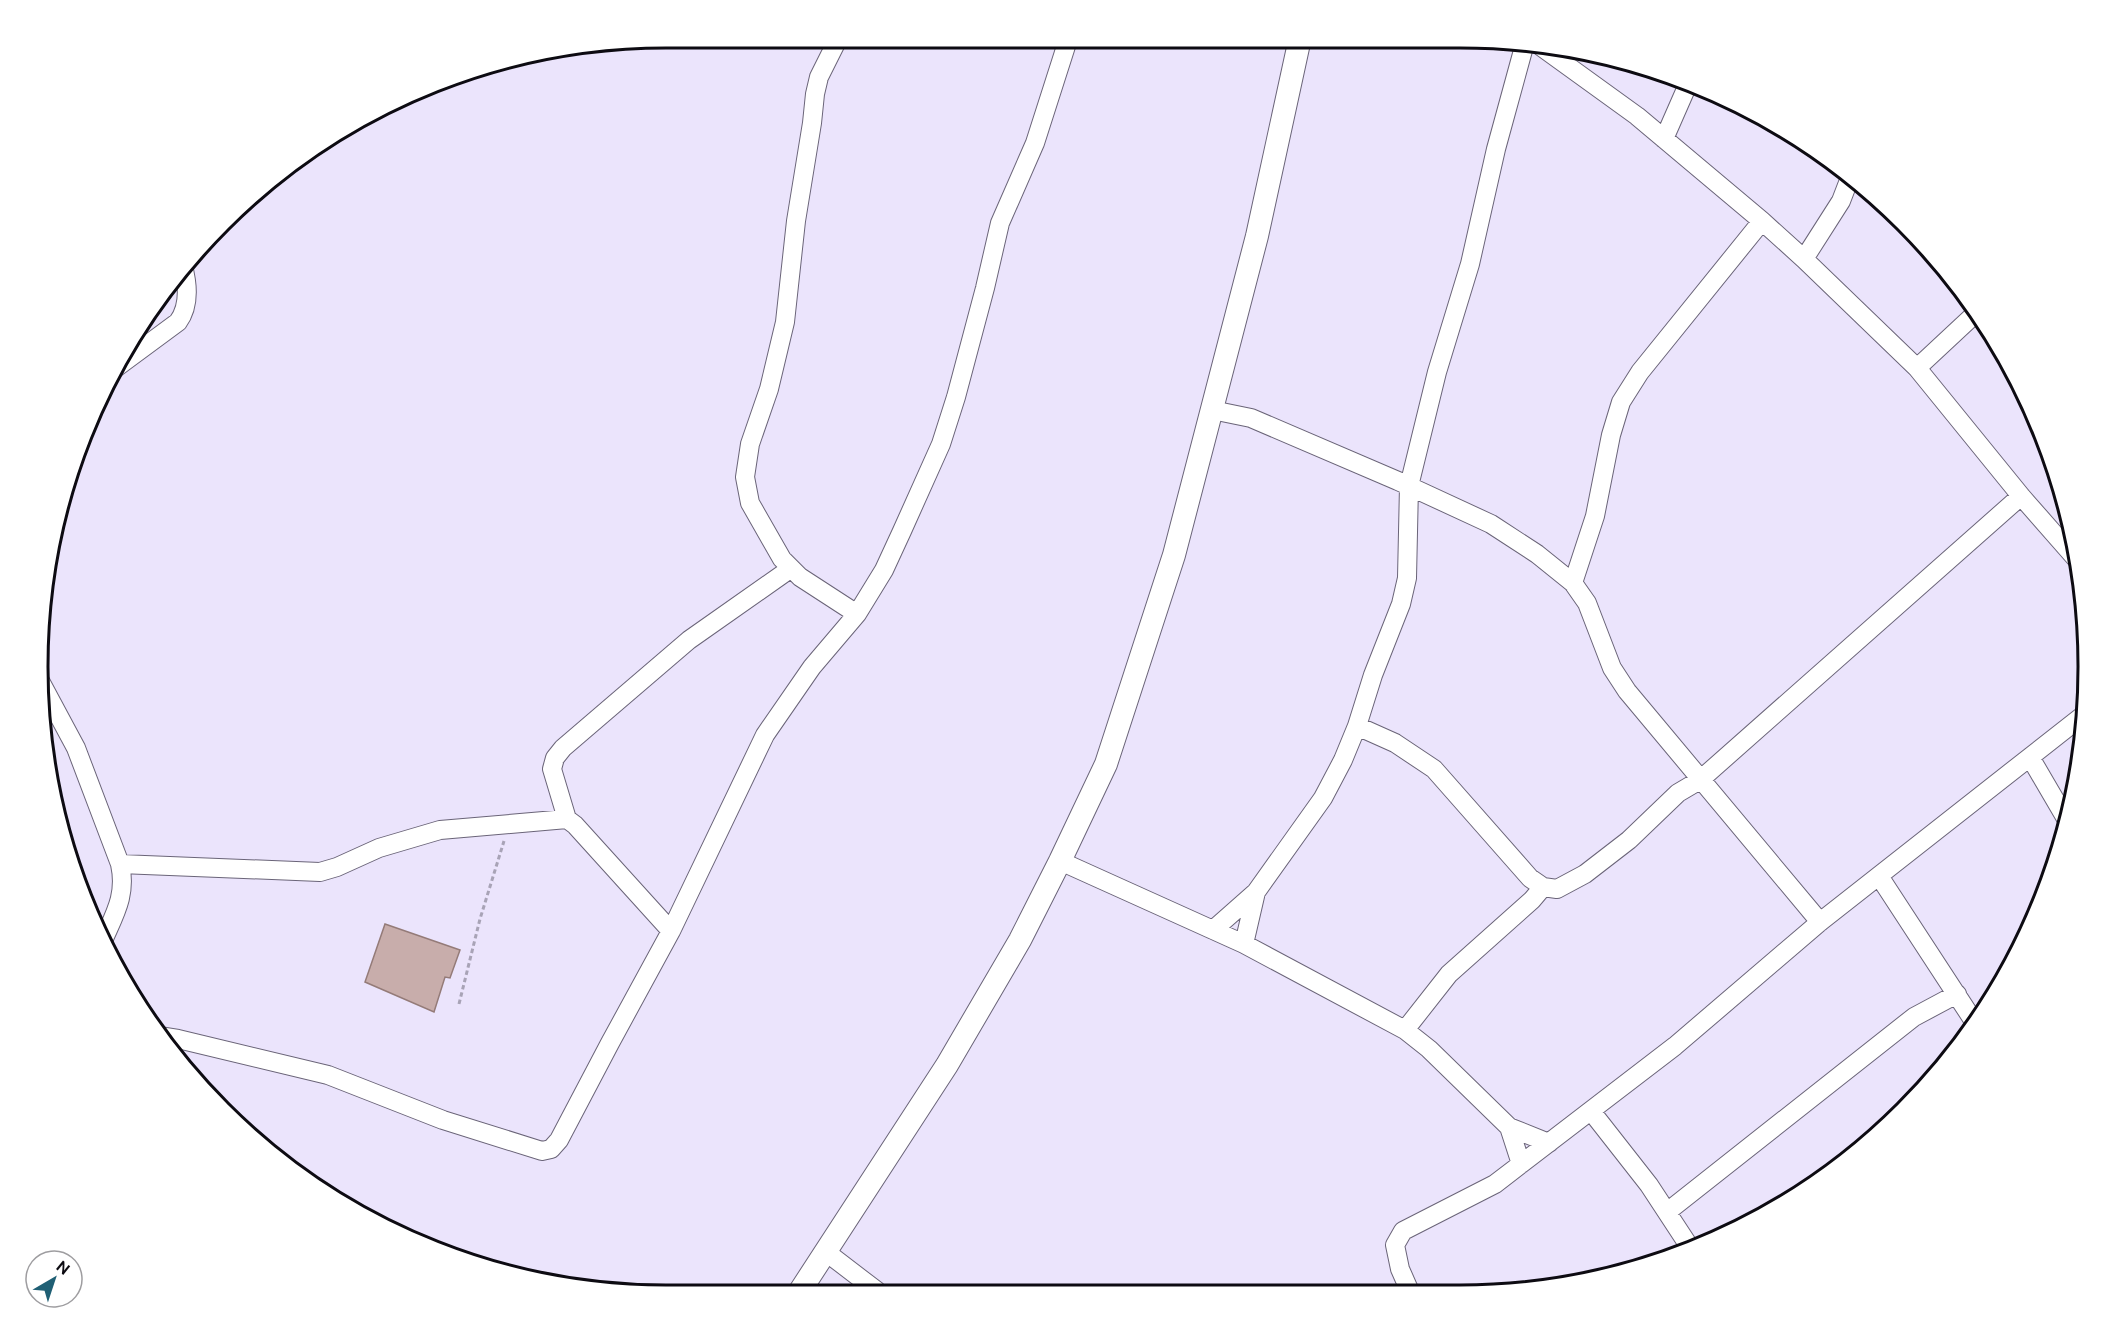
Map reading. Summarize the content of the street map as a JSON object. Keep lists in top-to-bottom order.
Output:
{
  "north": "top right"
}
